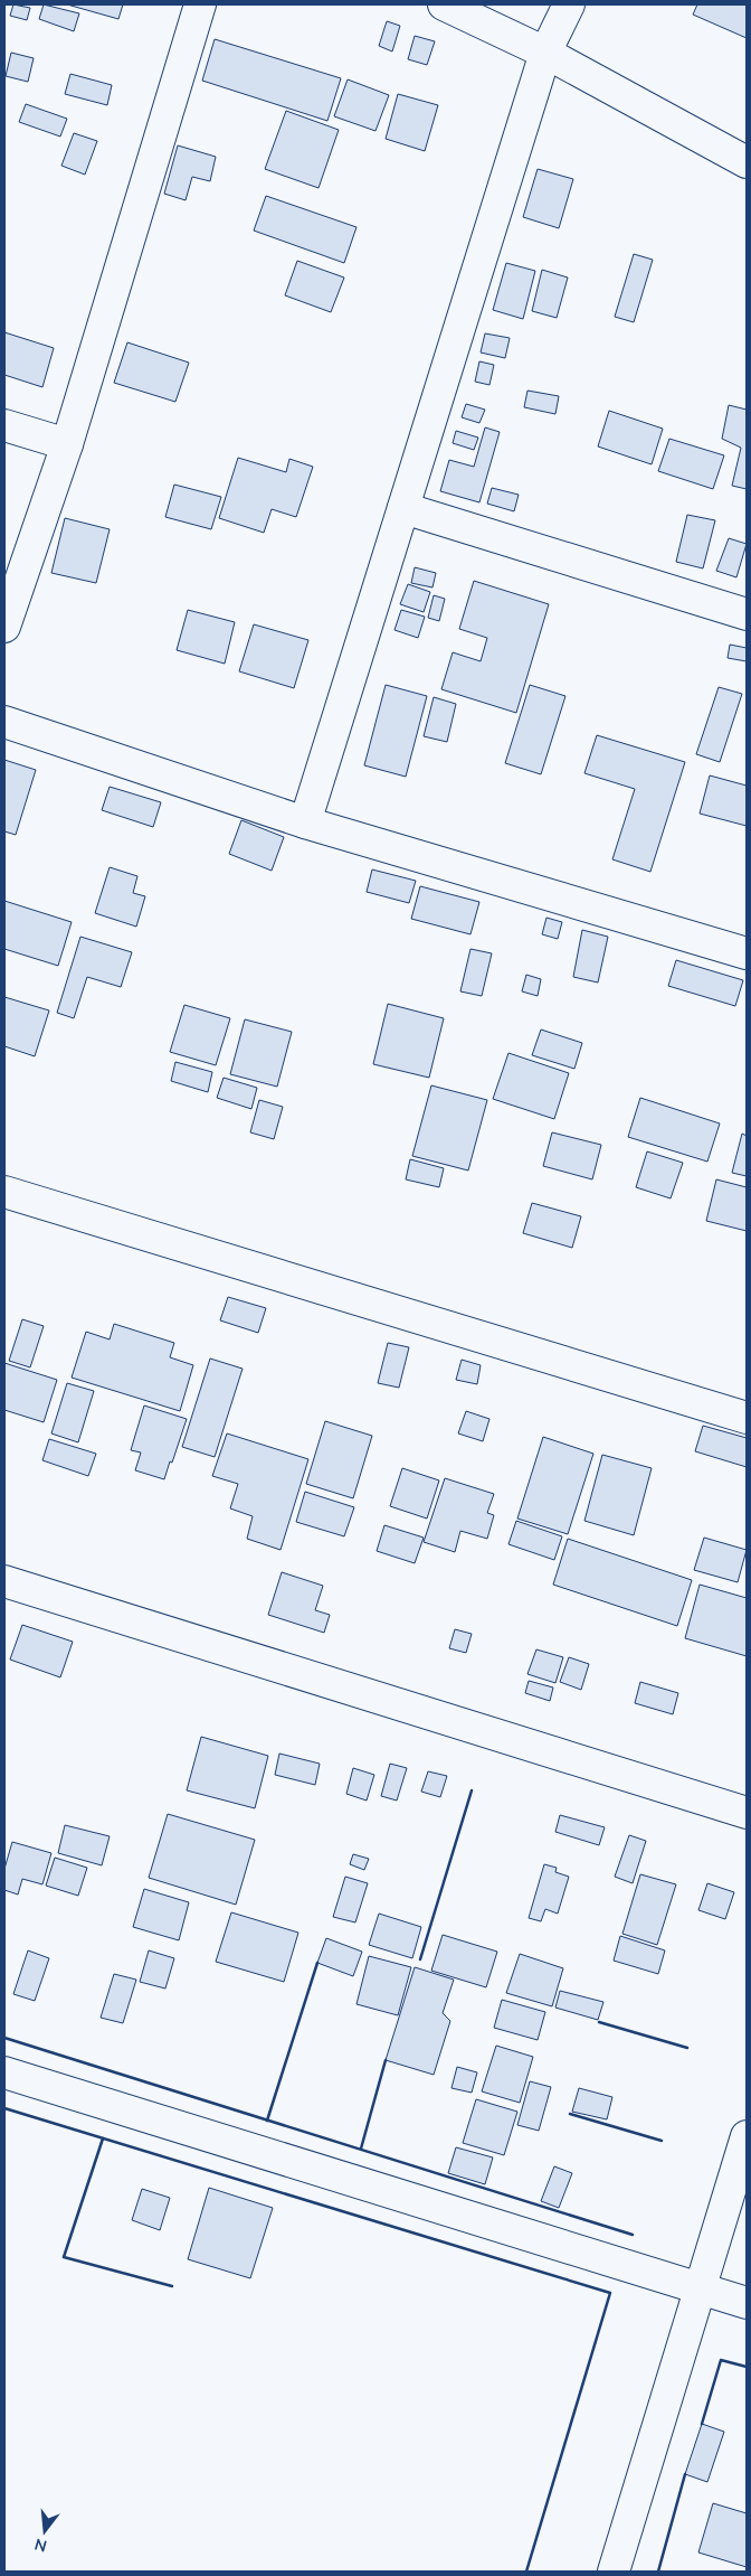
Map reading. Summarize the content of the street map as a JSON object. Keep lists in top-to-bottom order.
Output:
{
  "north": "bottom"
}
